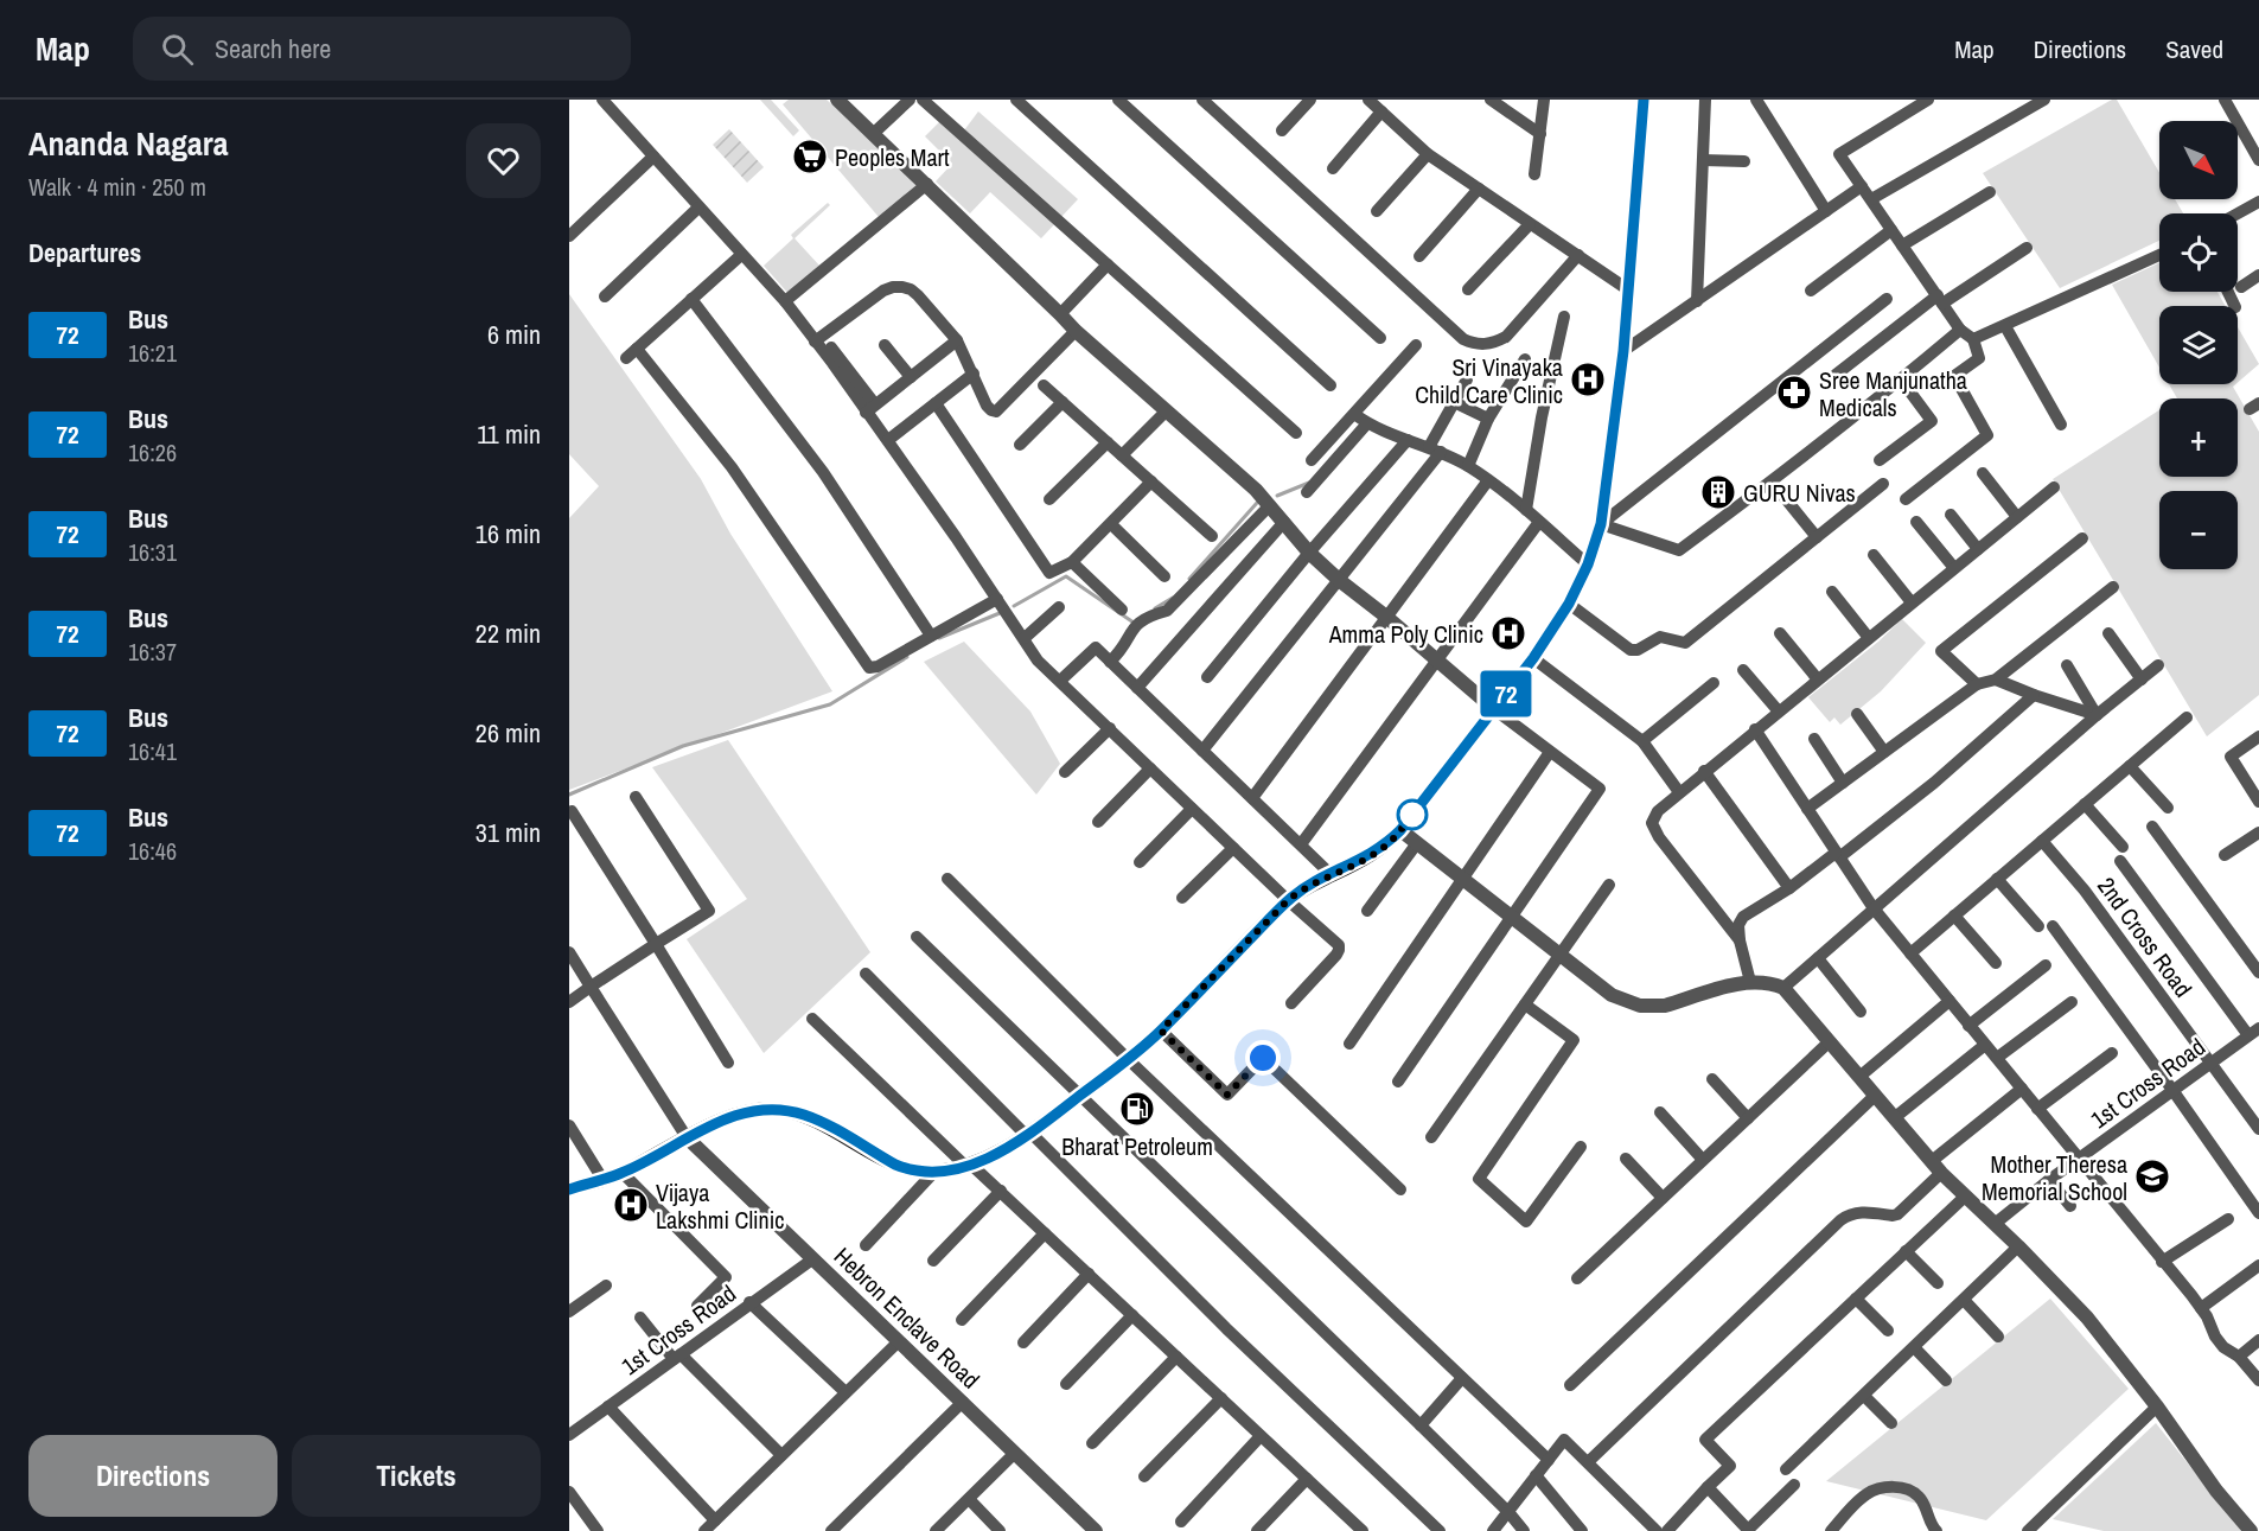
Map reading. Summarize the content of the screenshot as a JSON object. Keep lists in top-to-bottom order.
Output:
{
  "streets": {
    "street": ["2nd Cross Road", "1st Cross Road", "Hebron Enclave Road"]
  },
  "crossings": [
    ["2nd Cross Road", "1st Cross Road"],
    ["1st Cross Road", "Hebron Enclave Road"]
  ],
  "places": {
    "supermarket": ["Peoples Mart"],
    "hospital": ["Sri Vinayaka Child Care Clinic", "Amma Poly Clinic", "Vijaya Lakshmi Clinic"],
    "pharmacy": ["Sree Manjunatha Medicals"],
    "building": ["GURU Nivas"],
    "fuel station": ["Bharat Petroleum"],
    "school or university": ["Mother Theresa Memorial School"]
  },
  "lines": ["bus line 72"],
  "north": "bottom right",
  "page": {
    "header": "Map",
    "search": "Search here",
    "nav": ["Map", "Directions", "Saved"],
    "heading": [
      ["Ananda Nagara", "Walk · 4 min · 250 m"],
      "Departures"
    ],
    "on_map": "72",
    "map_buttons": ["+", "−"],
    "list": [
      {
        "mark": "72",
        "name": "Bus",
        "note": "16:21",
        "value": "6 min"
      },
      {
        "mark": "72",
        "name": "Bus",
        "note": "16:26",
        "value": "11 min"
      },
      {
        "mark": "72",
        "name": "Bus",
        "note": "16:31",
        "value": "16 min"
      },
      {
        "mark": "72",
        "name": "Bus",
        "note": "16:37",
        "value": "22 min"
      },
      {
        "mark": "72",
        "name": "Bus",
        "note": "16:41",
        "value": "26 min"
      },
      {
        "mark": "72",
        "name": "Bus",
        "note": "16:46",
        "value": "31 min"
      }
    ],
    "buttons": ["Directions", "Tickets"]
  }
}
